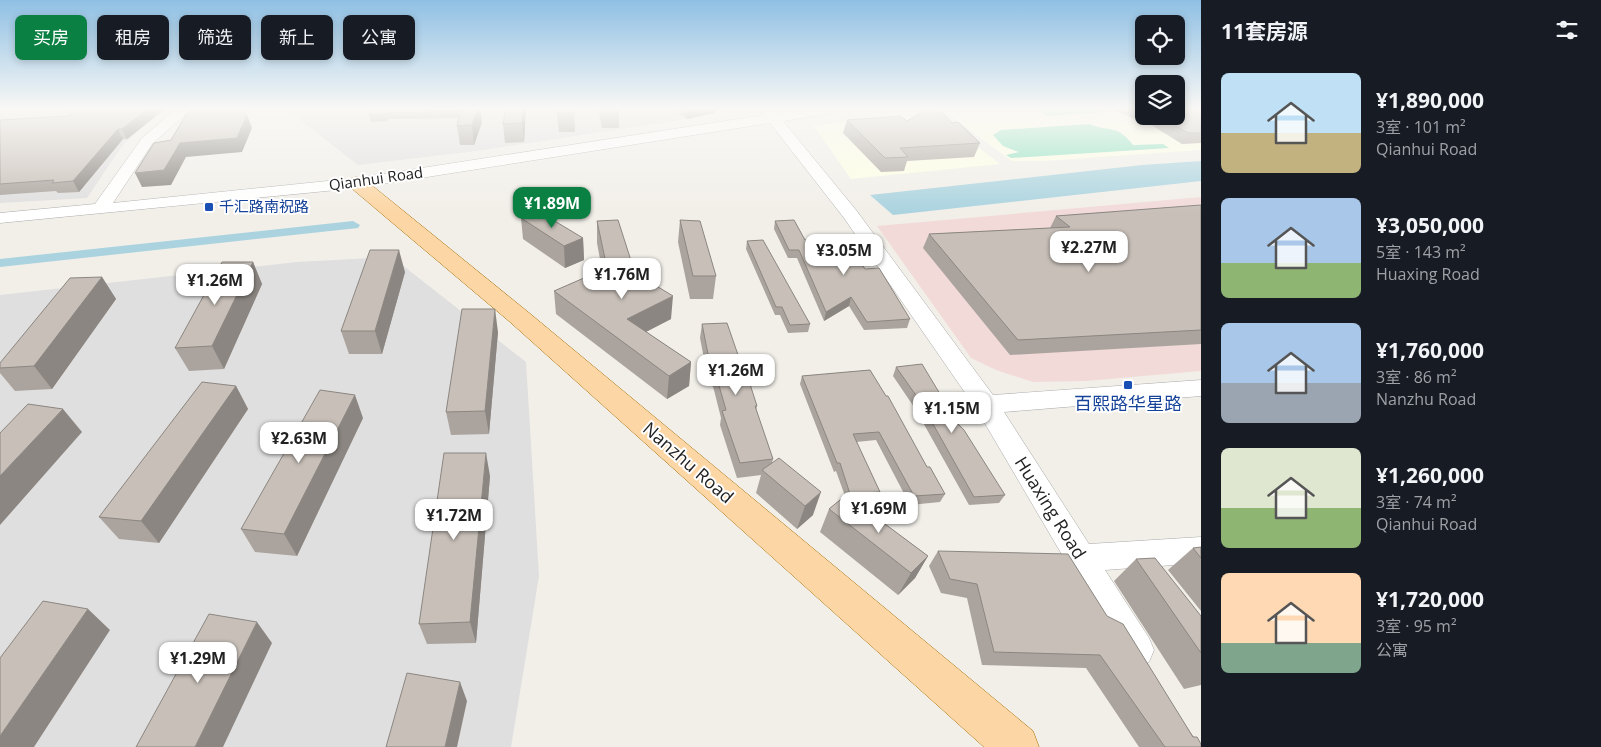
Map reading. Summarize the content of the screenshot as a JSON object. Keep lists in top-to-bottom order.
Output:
{
  "streets": {
    "main road": ["Nanzhu Road"],
    "street": ["Qianhui Road", "Huaxing Road"]
  },
  "crossings": [
    ["Qianhui Road", "Nanzhu Road"]
  ],
  "places": {
    "transit": ["千汇路南祝路", "百熙路华星路"]
  },
  "page": {
    "heading": "11套房源",
    "chip": [
      "买房",
      "租房",
      "筛选",
      "新上",
      "公寓"
    ],
    "list": [
      {
        "name": "¥1,890,000",
        "note": "3室 · 101 m² · Qianhui Road"
      },
      {
        "name": "¥3,050,000",
        "note": "5室 · 143 m² · Huaxing Road"
      },
      {
        "name": "¥1,760,000",
        "note": "3室 · 86 m² · Nanzhu Road"
      },
      {
        "name": "¥1,260,000",
        "note": "3室 · 74 m² · Qianhui Road"
      },
      {
        "name": "¥1,720,000",
        "note": "3室 · 95 m² · 公寓"
      }
    ],
    "price": [
      "¥1.89M",
      "¥2.27M",
      "¥3.05M",
      "¥1.76M",
      "¥1.26M",
      "¥1.26M",
      "¥1.15M",
      "¥2.63M",
      "¥1.69M",
      "¥1.72M",
      "¥1.29M"
    ]
  }
}
